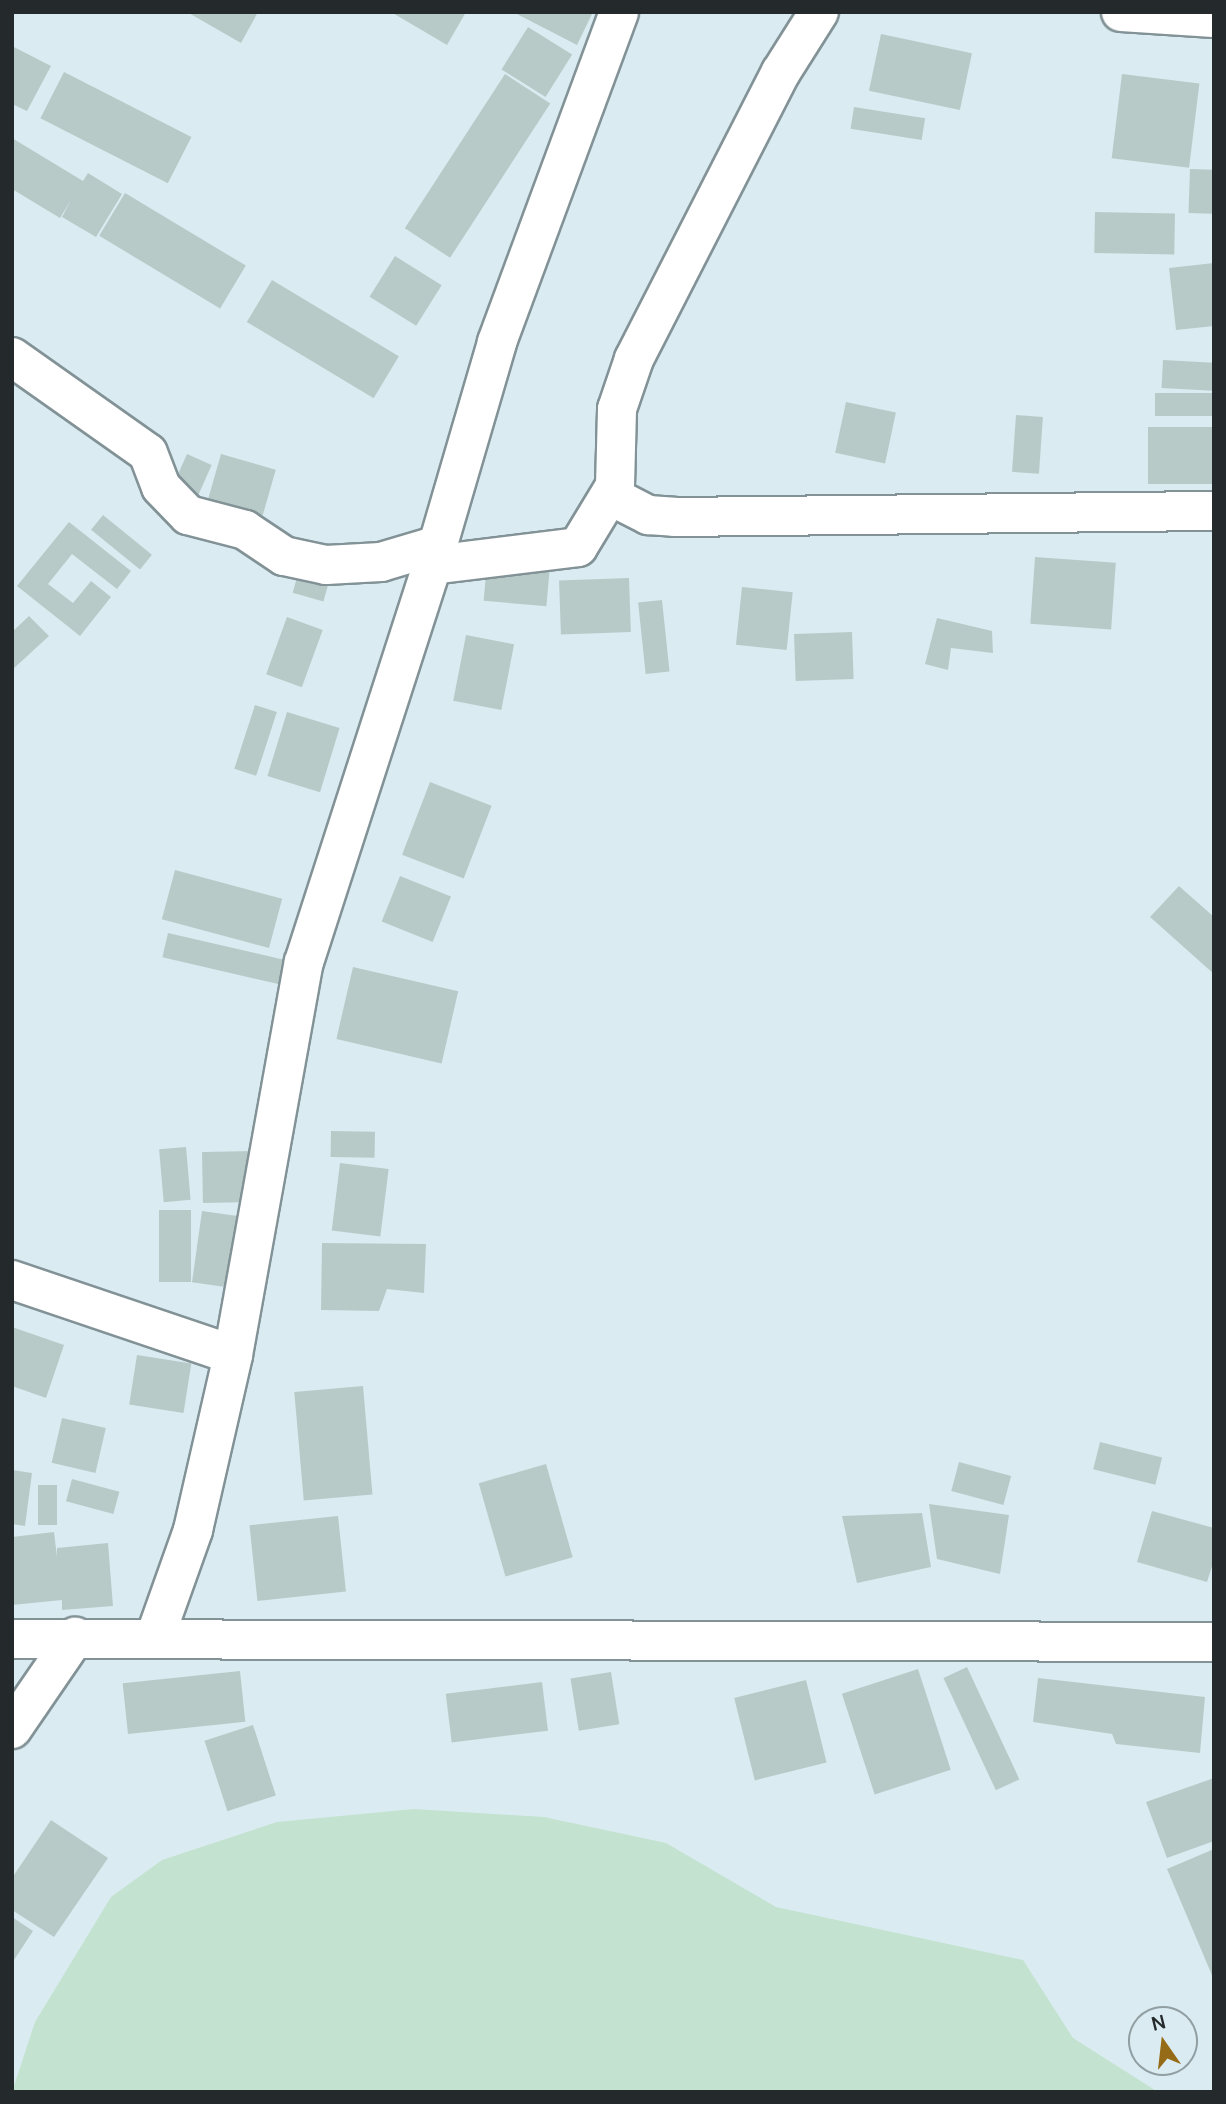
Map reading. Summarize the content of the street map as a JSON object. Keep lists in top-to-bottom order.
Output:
{
  "north": "top"
}
